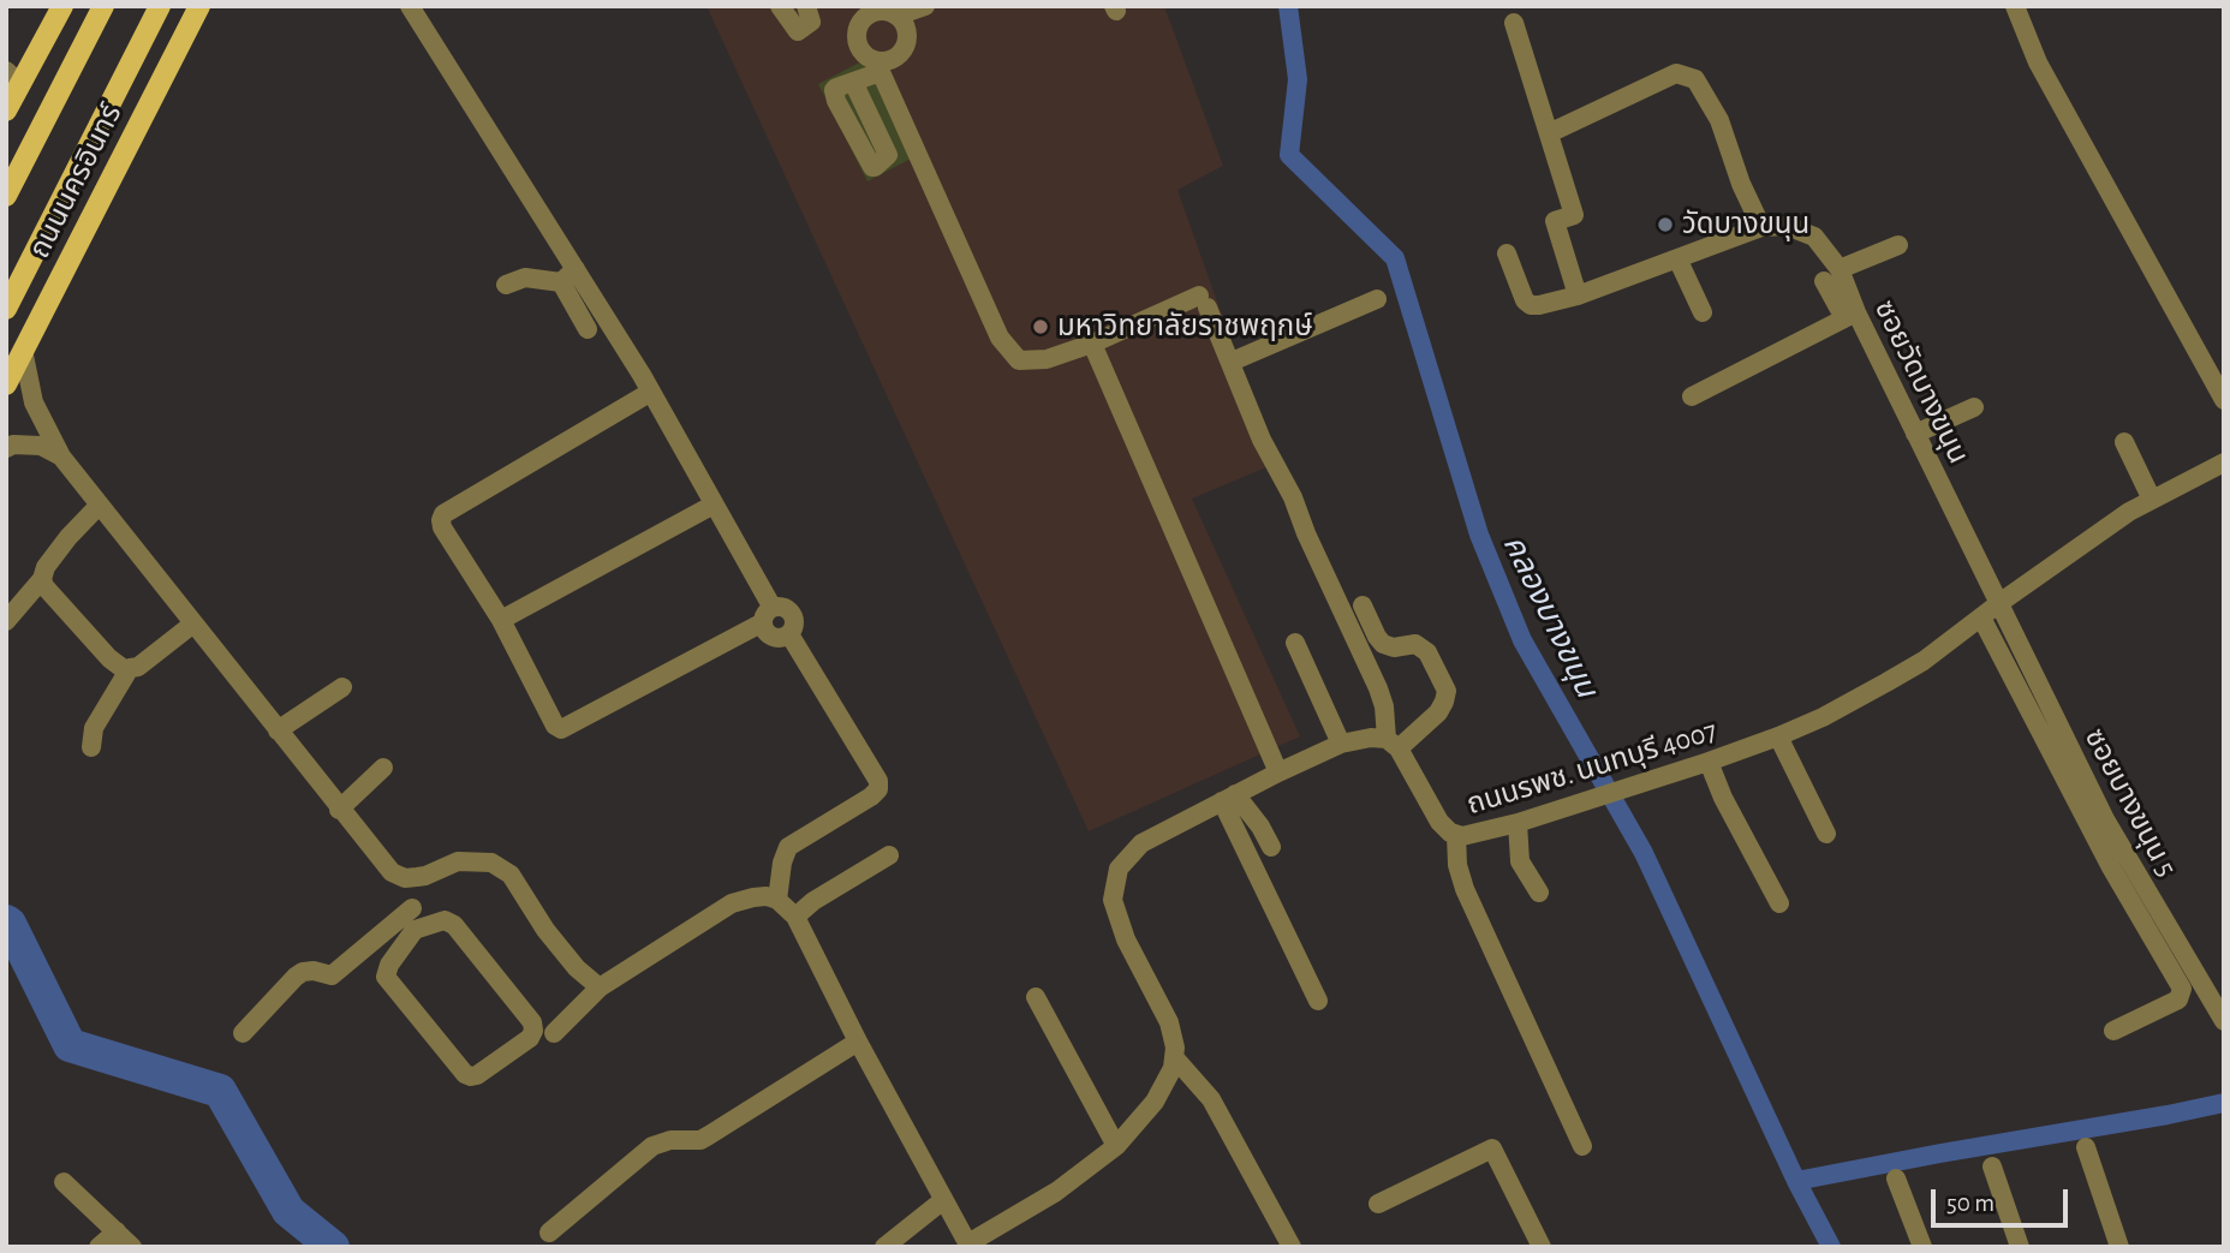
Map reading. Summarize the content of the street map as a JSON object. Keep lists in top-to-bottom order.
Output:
{
  "streets": {
    "main road": ["ถนนนครอินทร์"],
    "street": ["ซอยวัดบางขนุน", "ถนนรพช. นนทบุรี 4007", "ซอยบางขนุน 5"]
  },
  "crossings": [
    ["ซอยวัดบางขนุน", "ถนนรพช. นนทบุรี 4007"],
    ["ซอยวัดบางขนุน", "ซอยบางขนุน 5"],
    ["ถนนรพช. นนทบุรี 4007", "ซอยบางขนุน 5"]
  ],
  "water": ["คลองบางขนุน"],
  "places": ["วัดบางขนุน", "มหาวิทยาลัยราชพฤกษ์"],
  "scale_bar": "50 m"
}
